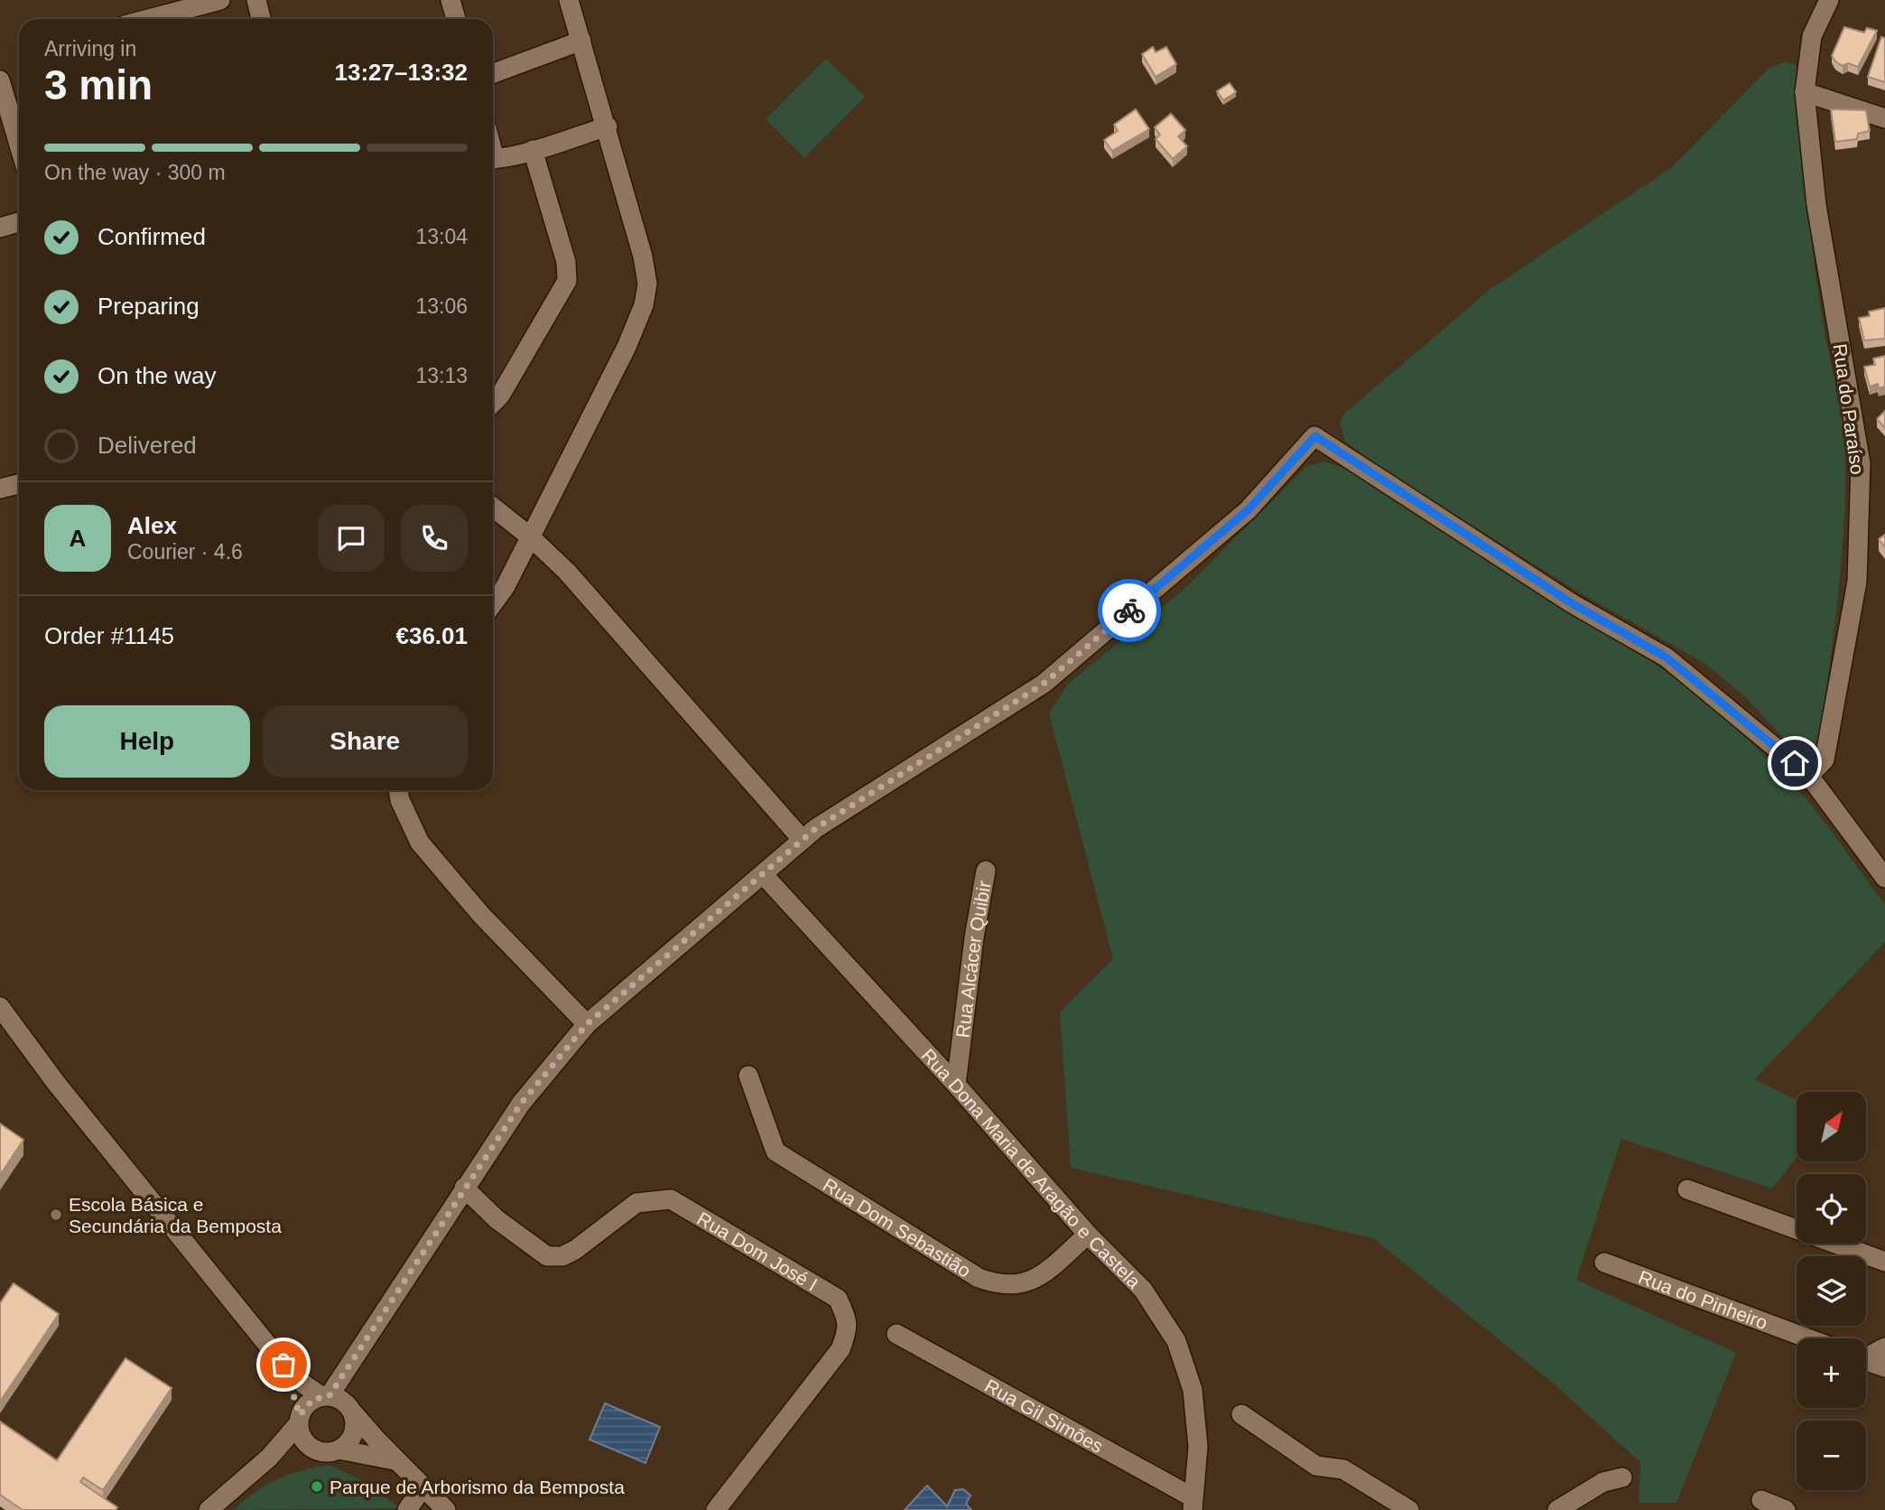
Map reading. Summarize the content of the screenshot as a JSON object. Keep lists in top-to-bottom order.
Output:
{
  "streets": {
    "street": [
      "Rua do Paraíso",
      "Rua Alcácer Quibir",
      "Rua Dona Maria de Aragão e Castela",
      "Rua Dom Sebastião",
      "Rua Dom José I",
      "Rua do Pinheiro",
      "Rua Gil Simões"
    ]
  },
  "crossings": [
    ["Rua Alcácer Quibir", "Rua Dona Maria de Aragão e Castela"],
    ["Rua Dona Maria de Aragão e Castela", "Rua Dom Sebastião"],
    ["Rua Dona Maria de Aragão e Castela", "Rua Gil Simões"]
  ],
  "places": ["Escola Básica e Secundária da Bemposta", "Parque de Arborismo da Bemposta"],
  "north": "top right",
  "page": {
    "heading": ["3 min", "Arriving in", "13:27–13:32"],
    "panel": [
      "Alex",
      "Courier · 4.6",
      "Order #1145",
      "€36.01"
    ],
    "bar": "On the way · 300 m",
    "list": [
      ["Confirmed", "13:04"],
      ["Preparing", "13:06"],
      ["On the way", "13:13"],
      "Delivered"
    ],
    "round": "A",
    "buttons": ["Help", "Share"],
    "map_buttons": ["+", "−"]
  }
}
